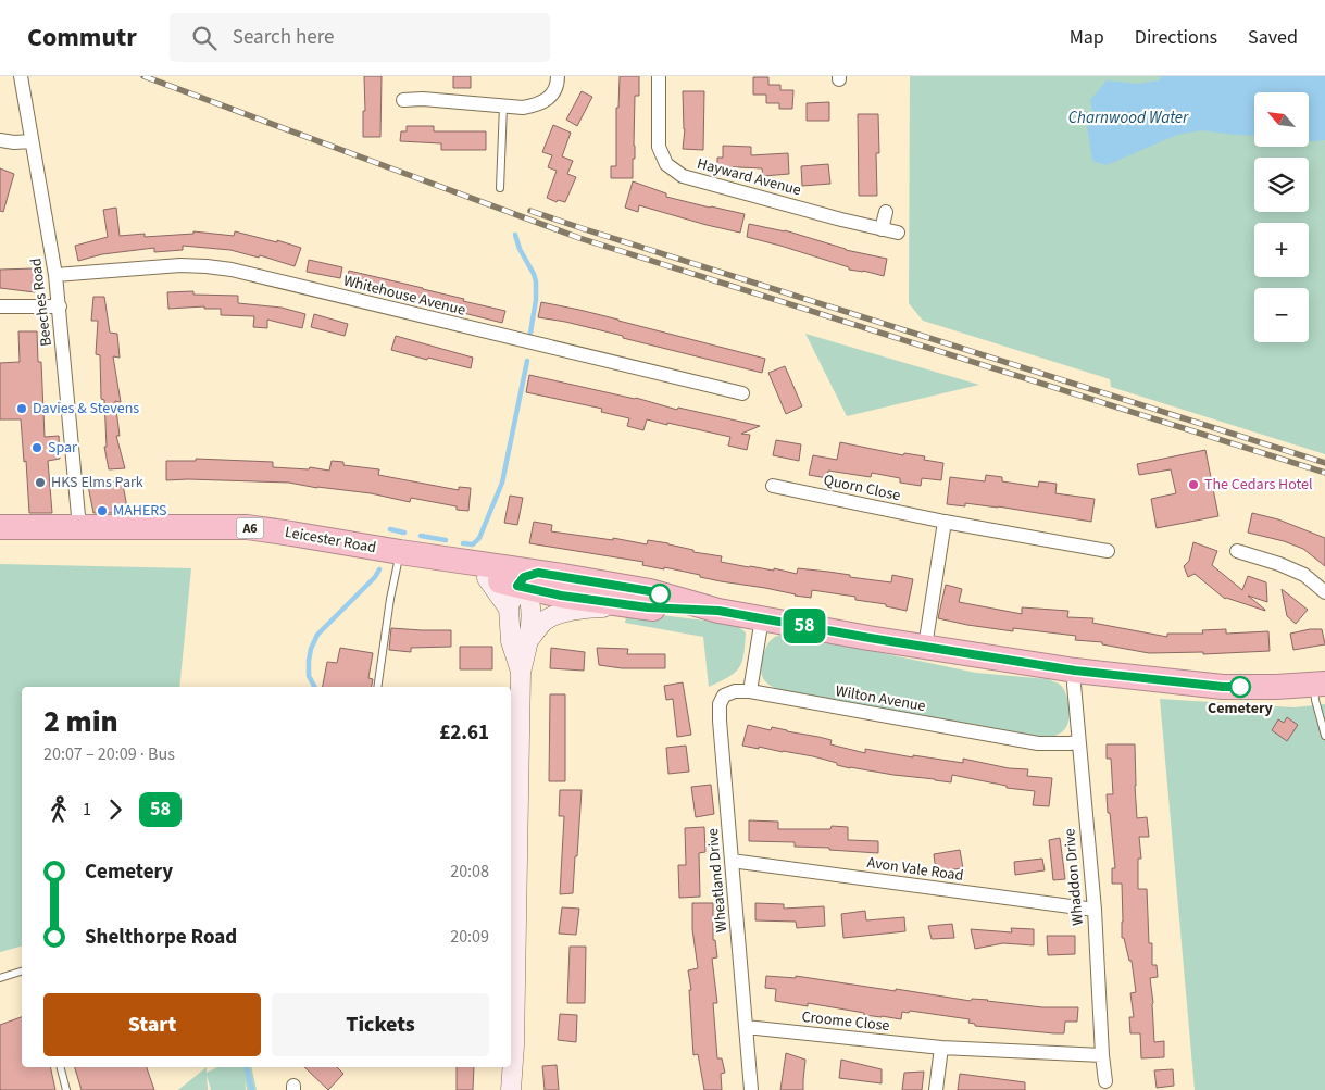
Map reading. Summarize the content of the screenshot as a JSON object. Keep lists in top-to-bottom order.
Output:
{
  "streets": {
    "highway": ["A6", "Leicester Road"],
    "street": [
      "Hayward Avenue",
      "Whitehouse Avenue",
      "Beeches Road",
      "Quorn Close",
      "Wilton Avenue",
      "Avon Vale Road",
      "Whaddon Drive",
      "Wheatland Drive",
      "Croome Close"
    ]
  },
  "crossings": [
    ["Whitehouse Avenue", "Beeches Road"],
    ["Beeches Road", "Leicester Road"],
    ["Leicester Road", "Whaddon Drive"],
    ["Wilton Avenue", "Whaddon Drive"],
    ["Wilton Avenue", "Wheatland Drive"],
    ["Avon Vale Road", "Whaddon Drive"],
    ["Avon Vale Road", "Wheatland Drive"],
    ["Whaddon Drive", "Croome Close"],
    ["Wheatland Drive", "Croome Close"]
  ],
  "water": ["Charnwood Water"],
  "places": [
    "Davies & Stevens",
    "Spar",
    "HKS Elms Park",
    "The Cedars Hotel",
    "MAHERS",
    "Cemetery"
  ],
  "lines": ["bus line 58"],
  "north": "top left",
  "page": {
    "header": "Commutr",
    "search": "Search here",
    "nav": ["Map", "Directions", "Saved"],
    "on_map": "58",
    "map_buttons": ["+", "−"],
    "heading": ["2 min", "20:07 – 20:09 · Bus", "£2.61"],
    "legs": ["1", "58"],
    "list": [
      {
        "name": "Cemetery",
        "value": "20:08"
      },
      {
        "name": "Shelthorpe Road",
        "value": "20:09"
      }
    ],
    "buttons": ["Start", "Tickets"]
  }
}
